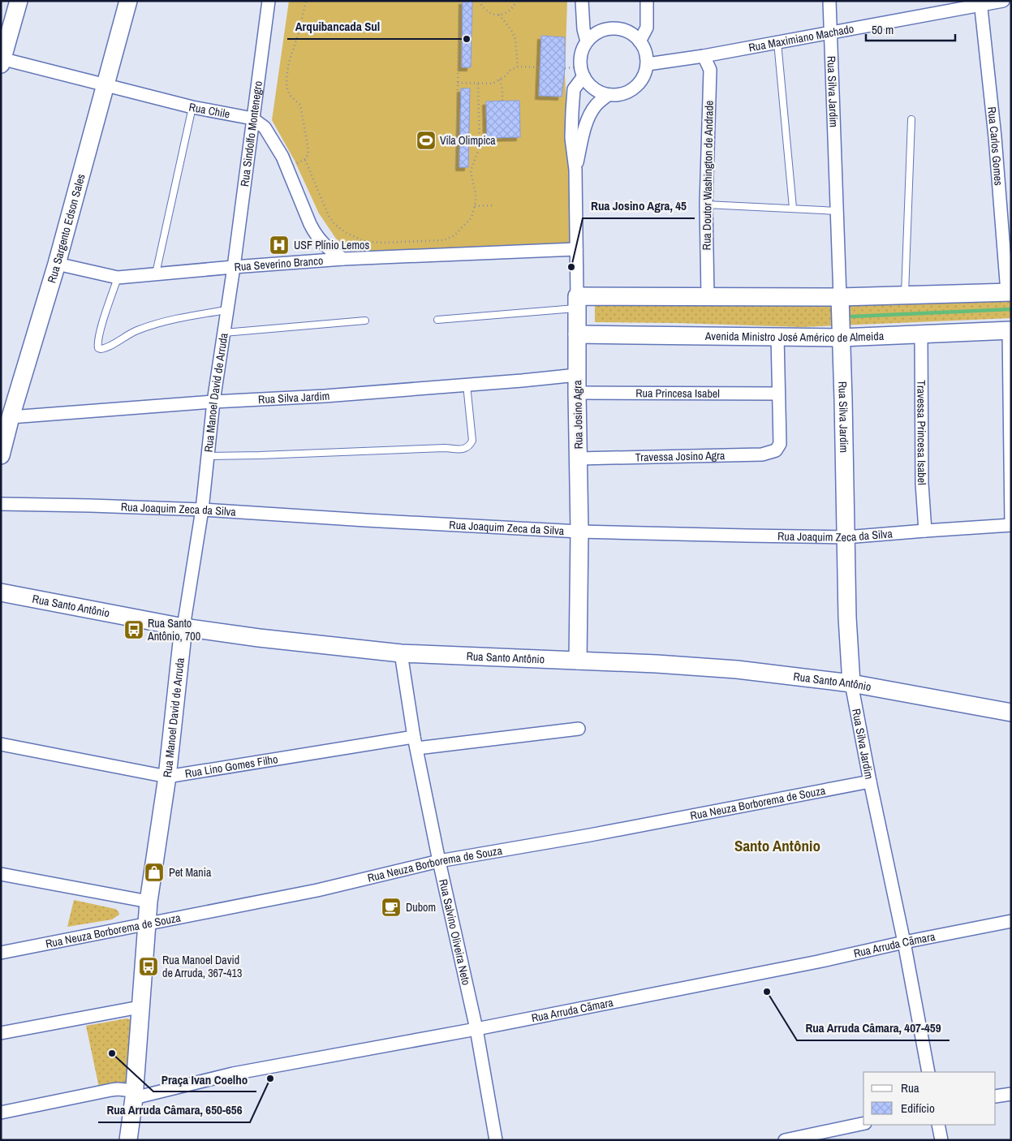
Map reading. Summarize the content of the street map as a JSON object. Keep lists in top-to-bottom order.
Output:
{
  "streets": {
    "main road": [
      "Rua Silva Jardim",
      "Rua Sargento Edson Sales",
      "Avenida Ministro José Américo de Almeida",
      "Rua Manoel David de Arruda",
      "Rua Josino Agra",
      "Rua Santo Antônio"
    ],
    "street": [
      "Rua Maximiano Machado",
      "Rua Chile",
      "Rua Sindolfo Montenegro",
      "Rua Carlos Gomes",
      "Rua Doutor Washington de Andrade",
      "Rua Severino Branco",
      "Rua Princesa Isabel",
      "Travessa Princesa Isabel",
      "Travessa Josino Agra",
      "Rua Joaquim Zeca da Silva",
      "Rua Lino Gomes Filho",
      "Rua Neuza Borborema de Souza",
      "Rua Salvino Oliveira Neto",
      "Rua Arruda Cãmara"
    ]
  },
  "crossings": [
    ["Rua Maximiano Machado", "Rua Silva Jardim"],
    ["Rua Maximiano Machado", "Rua Carlos Gomes"],
    ["Rua Maximiano Machado", "Rua Doutor Washington de Andrade"],
    ["Rua Maximiano Machado", "Rua Josino Agra"],
    ["Rua Silva Jardim", "Rua Sargento Edson Sales"],
    ["Rua Silva Jardim", "Avenida Ministro José Américo de Almeida"],
    ["Rua Silva Jardim", "Rua Manoel David de Arruda"],
    ["Rua Silva Jardim", "Rua Josino Agra"],
    ["Rua Silva Jardim", "Rua Joaquim Zeca da Silva"],
    ["Rua Silva Jardim", "Rua Santo Antônio"],
    ["Rua Silva Jardim", "Rua Neuza Borborema de Souza"],
    ["Rua Silva Jardim", "Rua Arruda Cãmara"],
    ["Rua Chile", "Rua Sindolfo Montenegro"],
    ["Rua Chile", "Rua Sargento Edson Sales"],
    ["Rua Sindolfo Montenegro", "Rua Severino Branco"],
    ["Rua Sindolfo Montenegro", "Rua Manoel David de Arruda"],
    ["Rua Sargento Edson Sales", "Rua Severino Branco"],
    ["Rua Severino Branco", "Rua Manoel David de Arruda"],
    ["Rua Severino Branco", "Rua Josino Agra"],
    ["Avenida Ministro José Américo de Almeida", "Rua Josino Agra"],
    ["Avenida Ministro José Américo de Almeida", "Travessa Princesa Isabel"],
    ["Rua Manoel David de Arruda", "Rua Joaquim Zeca da Silva"],
    ["Rua Manoel David de Arruda", "Rua Santo Antônio"],
    ["Rua Manoel David de Arruda", "Rua Lino Gomes Filho"],
    ["Rua Manoel David de Arruda", "Rua Neuza Borborema de Souza"],
    ["Rua Manoel David de Arruda", "Rua Arruda Cãmara"],
    ["Rua Princesa Isabel", "Rua Josino Agra"],
    ["Rua Princesa Isabel", "Travessa Josino Agra"],
    ["Rua Josino Agra", "Travessa Josino Agra"],
    ["Rua Josino Agra", "Rua Joaquim Zeca da Silva"],
    ["Rua Josino Agra", "Rua Santo Antônio"],
    ["Travessa Princesa Isabel", "Rua Joaquim Zeca da Silva"],
    ["Rua Santo Antônio", "Rua Salvino Oliveira Neto"],
    ["Rua Lino Gomes Filho", "Rua Salvino Oliveira Neto"],
    ["Rua Neuza Borborema de Souza", "Rua Salvino Oliveira Neto"],
    ["Rua Salvino Oliveira Neto", "Rua Arruda Cãmara"]
  ],
  "districts": ["Santo Antônio"],
  "places": {
    "other": [
      "Arquibancada Sul",
      "Rua Josino Agra, 45",
      "Rua Arruda Câmara, 407-459",
      "Praça Ivan Coelho",
      "Rua Arruda Câmara, 650-656"
    ],
    "sports": ["Vila Olimpica"],
    "hospital": ["USF Plínio Lemos"],
    "bus stop": ["Rua Santo Antônio, 700", "Rua Manoel David de Arruda, 367-413"],
    "shop": ["Pet Mania"],
    "cafe": ["Dubom"]
  },
  "legend": ["Rua", "Edifício"],
  "scale_bar": "50 m"
}
